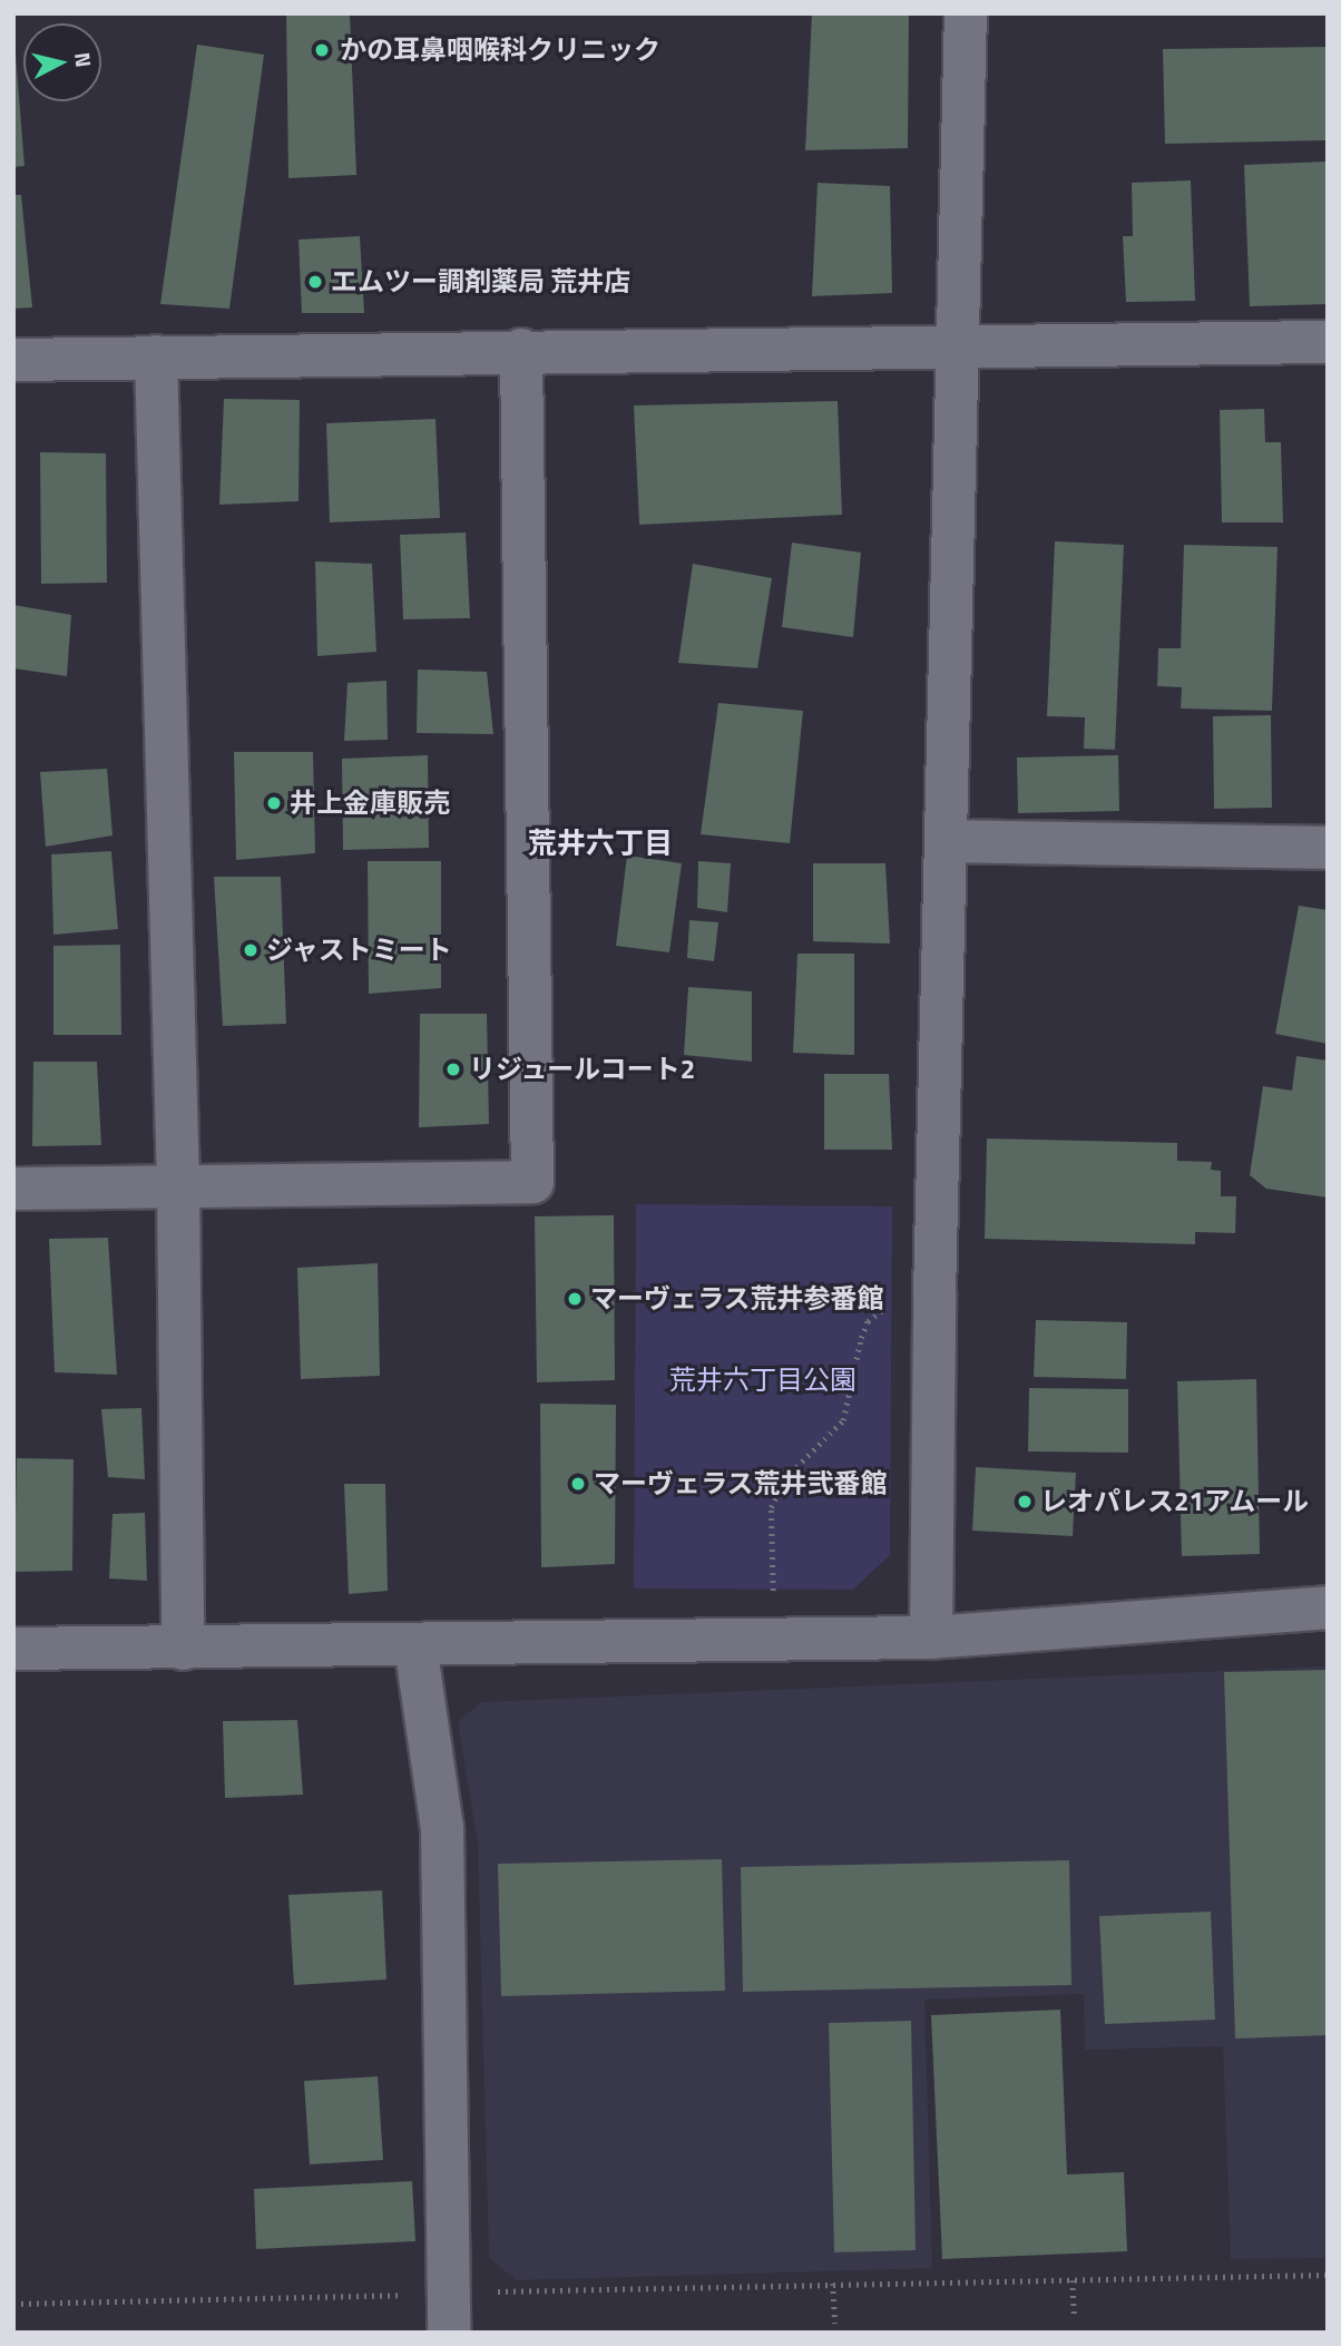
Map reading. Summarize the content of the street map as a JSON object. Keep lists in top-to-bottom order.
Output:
{
  "districts": ["荒井六丁目"],
  "parks": ["荒井六丁目公園"],
  "places": [
    "かの耳鼻咽喉科クリニック",
    "エムツー調剤薬局 荒井店",
    "井上金庫販売",
    "ジャストミート",
    "リジュールコート2",
    "マーヴェラス荒井参番館",
    "マーヴェラス荒井弐番館",
    "レオパレス21アムール"
  ],
  "north": "right"
}
